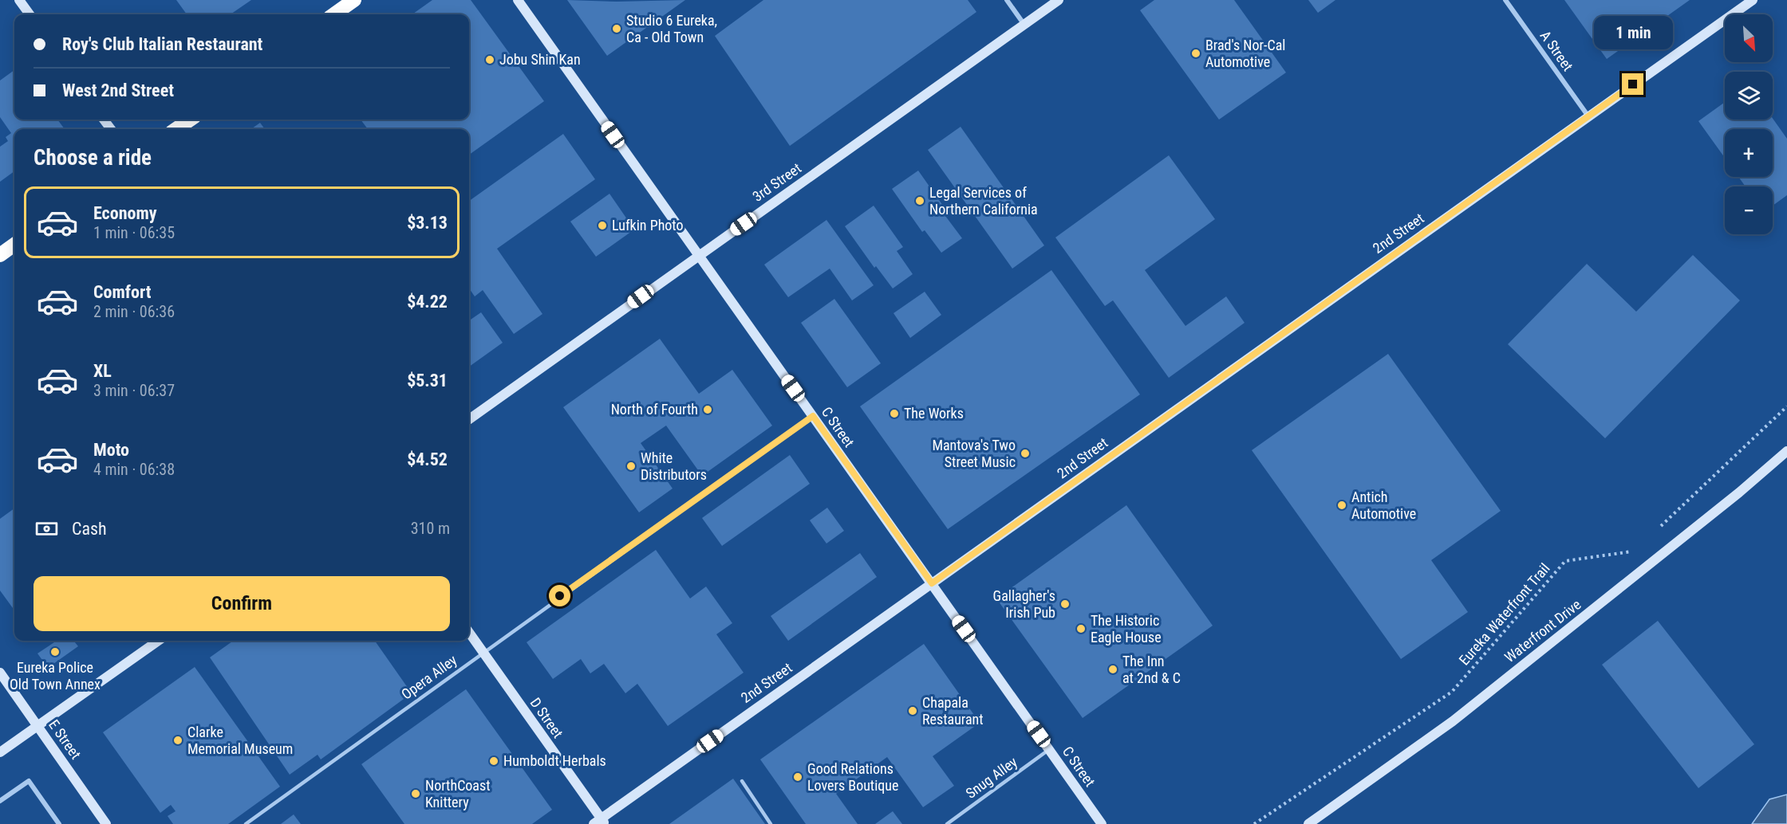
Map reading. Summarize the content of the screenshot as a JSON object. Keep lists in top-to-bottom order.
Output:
{
  "streets": {
    "street": [
      "A Street",
      "3rd Street",
      "2nd Street",
      "C Street",
      "Waterfront Drive",
      "D Street",
      "E Street"
    ],
    "lane": ["Opera Alley", "Snug Alley"],
    "path": ["Eureka Waterfront Trail"]
  },
  "crossings": [
    ["A Street", "2nd Street"],
    ["3rd Street", "C Street"],
    ["2nd Street", "C Street"],
    ["2nd Street", "D Street"],
    ["C Street", "Opera Alley"],
    ["C Street", "Snug Alley"],
    ["Opera Alley", "D Street"]
  ],
  "places": [
    "Studio 6 Eureka, Ca - Old Town",
    "Brad's Nor-Cal Automotive",
    "Jobu Shin Kan",
    "Legal Services of Northern California",
    "Lufkin Photo",
    "North of Fourth",
    "The Works",
    "Mantova's Two Street Music",
    "White Distributors",
    "Antich Automotive",
    "Gallagher's Irish Pub",
    "The Historic Eagle House",
    "Eureka Police Old Town Annex",
    "The Inn at 2nd & C",
    "Chapala Restaurant",
    "Clarke Memorial Museum",
    "Humboldt Herbals",
    "Good Relations Lovers Boutique",
    "NorthCoast Knittery"
  ],
  "north": "bottom right",
  "page": {
    "map_buttons": ["+", "−"],
    "banner": ["Roy's Club Italian Restaurant", "West 2nd Street"],
    "bubble": "1 min",
    "heading": "Choose a ride",
    "list": [
      {
        "name": "Economy",
        "note": "1 min · 06:35",
        "value": "$3.13"
      },
      {
        "name": "Comfort",
        "note": "2 min · 06:36",
        "value": "$4.22"
      },
      {
        "name": "XL",
        "note": "3 min · 06:37",
        "value": "$5.31"
      },
      {
        "name": "Moto",
        "note": "4 min · 06:38",
        "value": "$4.52"
      }
    ],
    "pay": ["Cash", "310 m"],
    "buttons": "Confirm"
  }
}
